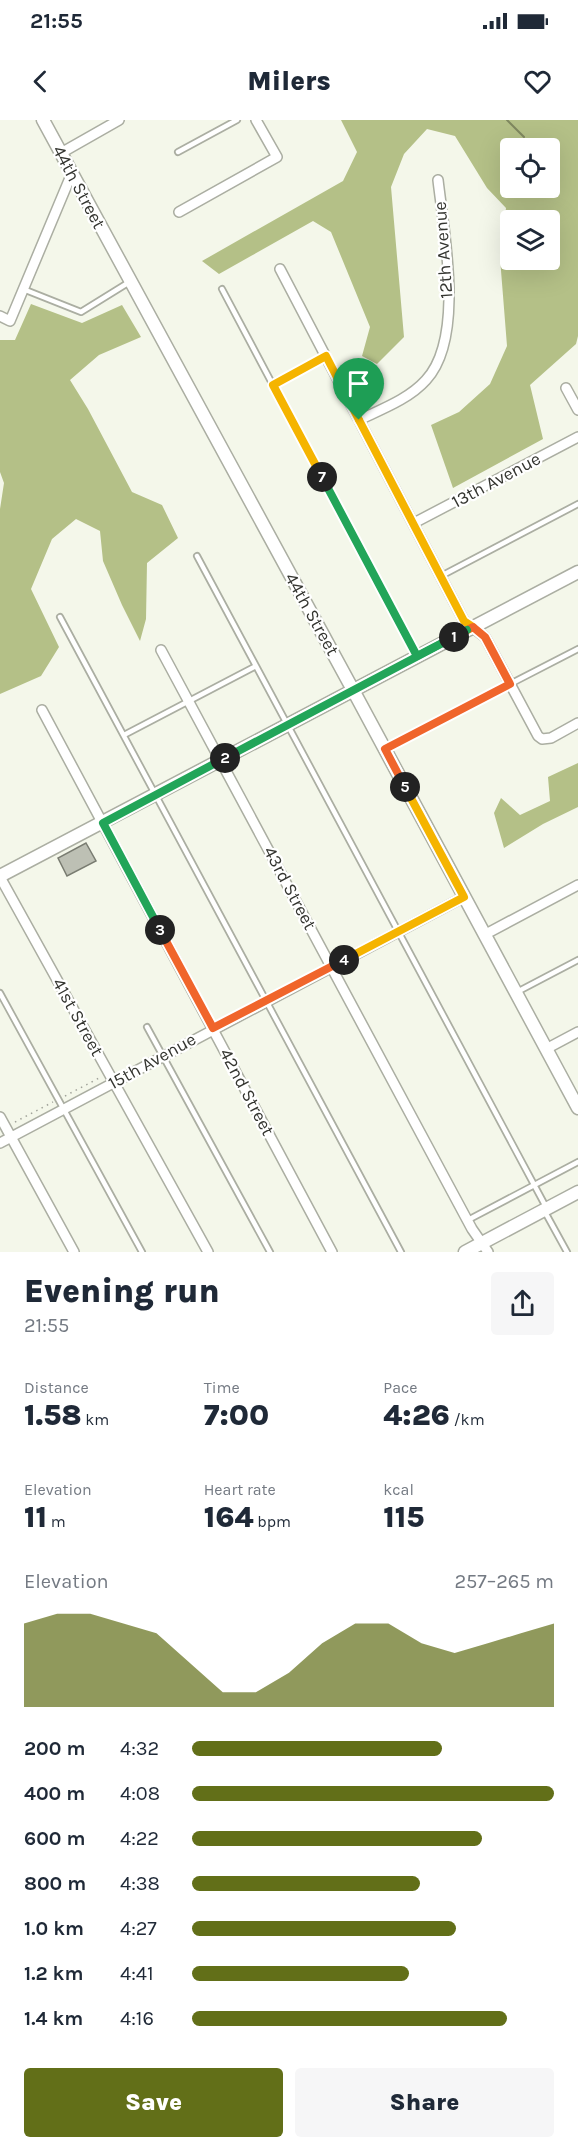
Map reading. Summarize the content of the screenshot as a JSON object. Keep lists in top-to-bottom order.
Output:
{
  "streets": {
    "street": [
      "44th Street",
      "12th Avenue",
      "13th Avenue",
      "43rd Street",
      "41st Street",
      "15th Avenue",
      "42nd Street"
    ]
  },
  "crossings": [
    ["44th Street", "15th Avenue"],
    ["43rd Street", "15th Avenue"],
    ["41st Street", "15th Avenue"],
    ["15th Avenue", "42nd Street"]
  ],
  "page": {
    "status": "21:55",
    "header": "Milers",
    "pins": [
      "7",
      "1",
      "2",
      "5",
      "3",
      "4"
    ],
    "heading": ["Evening run", "21:55"],
    "stats": [
      ["Distance", "1.58 km"],
      ["Time", "7:00"],
      ["Pace", "4:26 /km"],
      ["Elevation", "11 m"],
      ["Heart rate", "164 bpm"],
      ["kcal", "115"]
    ],
    "chart": ["Elevation", "257–265 m"],
    "list": [
      {
        "name": "200 m",
        "note": "4:32"
      },
      {
        "name": "400 m",
        "note": "4:08"
      },
      {
        "name": "600 m",
        "note": "4:22"
      },
      {
        "name": "800 m",
        "note": "4:38"
      },
      {
        "name": "1.0 km",
        "note": "4:27"
      },
      {
        "name": "1.2 km",
        "note": "4:41"
      },
      {
        "name": "1.4 km",
        "note": "4:16"
      }
    ],
    "buttons": ["Save", "Share"]
  }
}
